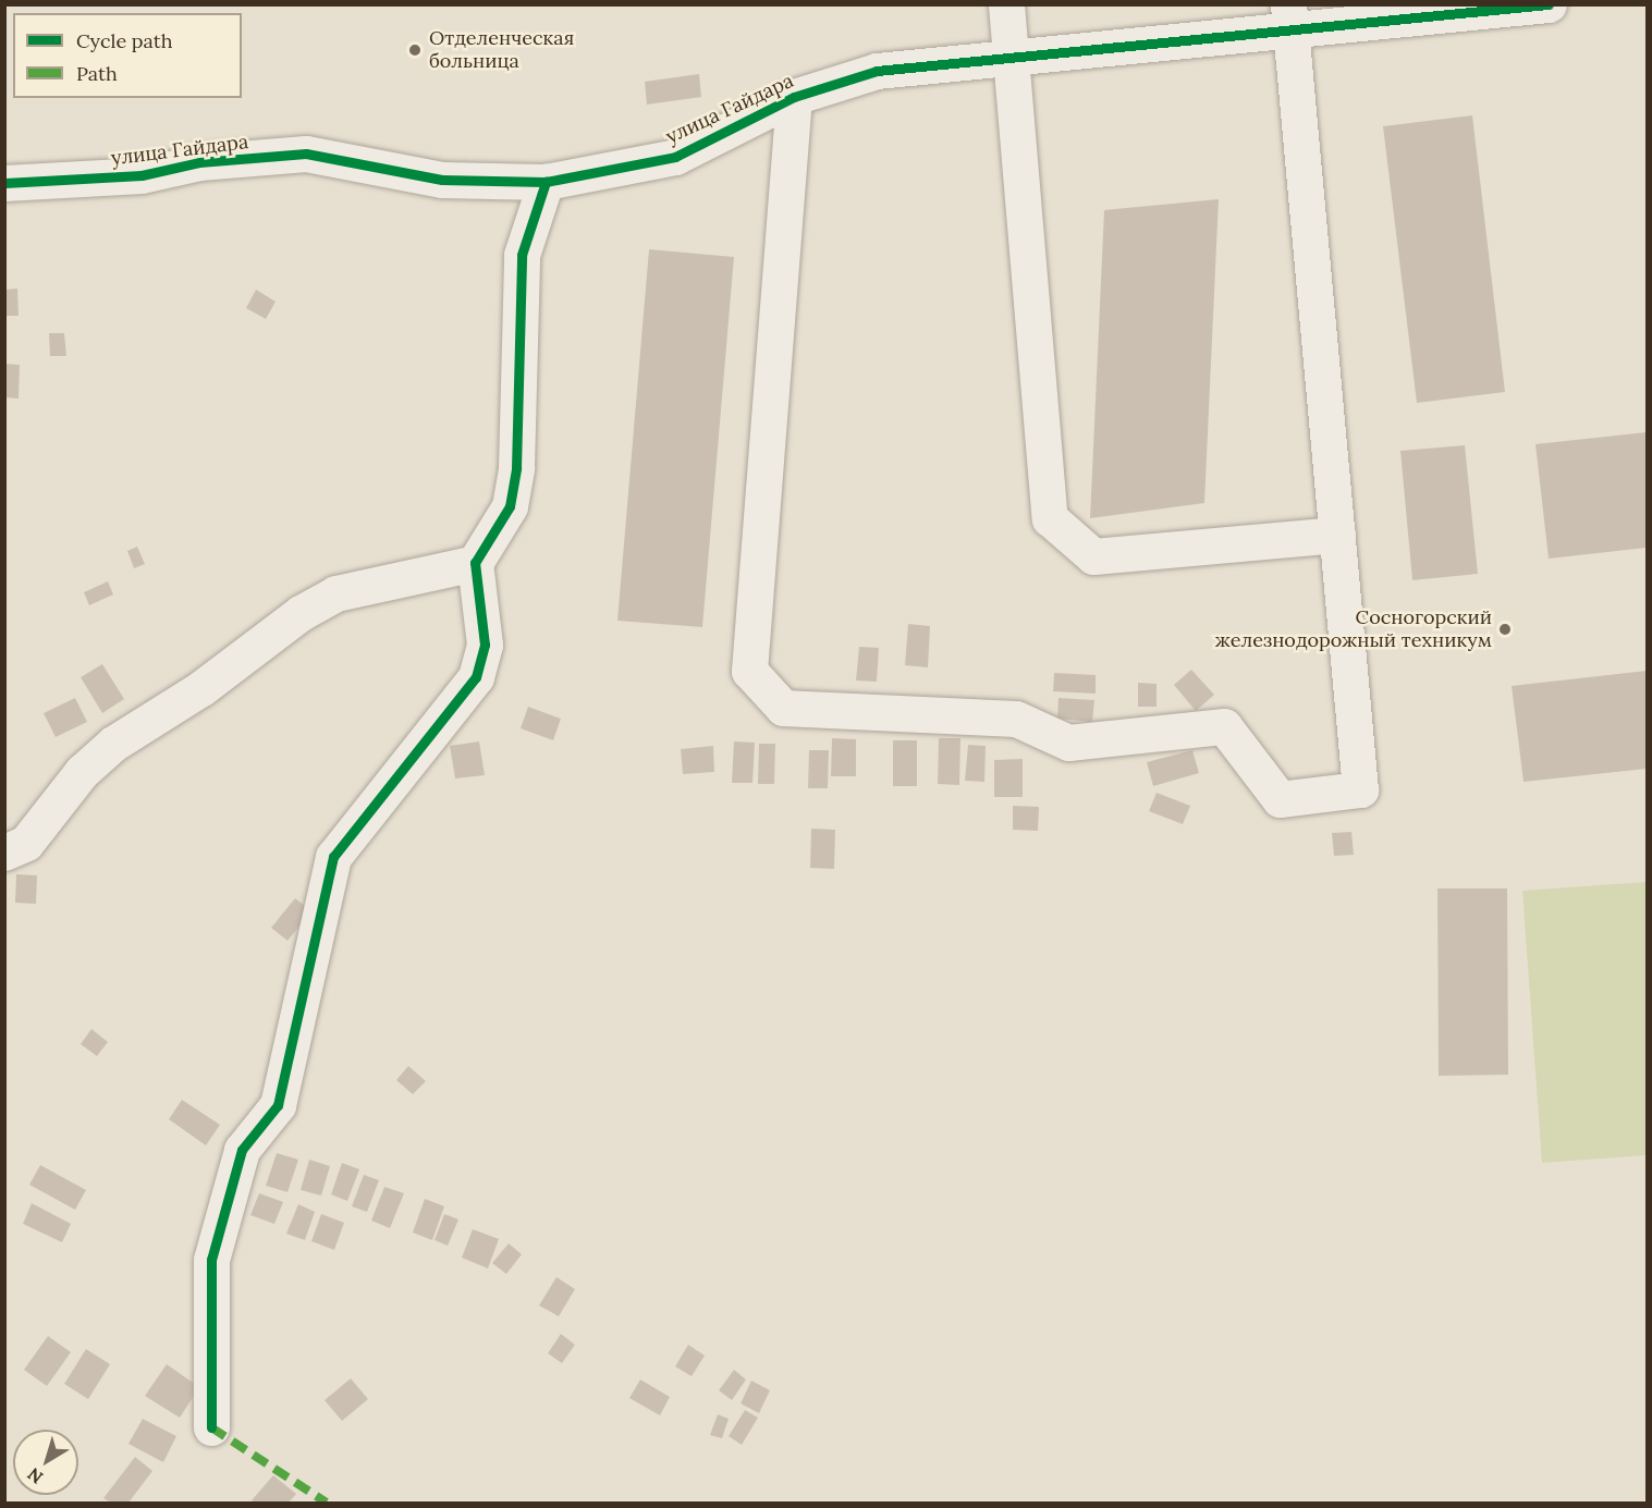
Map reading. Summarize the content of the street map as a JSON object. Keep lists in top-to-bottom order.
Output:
{
  "streets": {
    "street": ["улица Гайдара"]
  },
  "places": ["Отделенческая больница", "Сосногорский железнодорожный техникум"],
  "legend": ["Cycle path", "Path"],
  "north": "bottom left"
}
